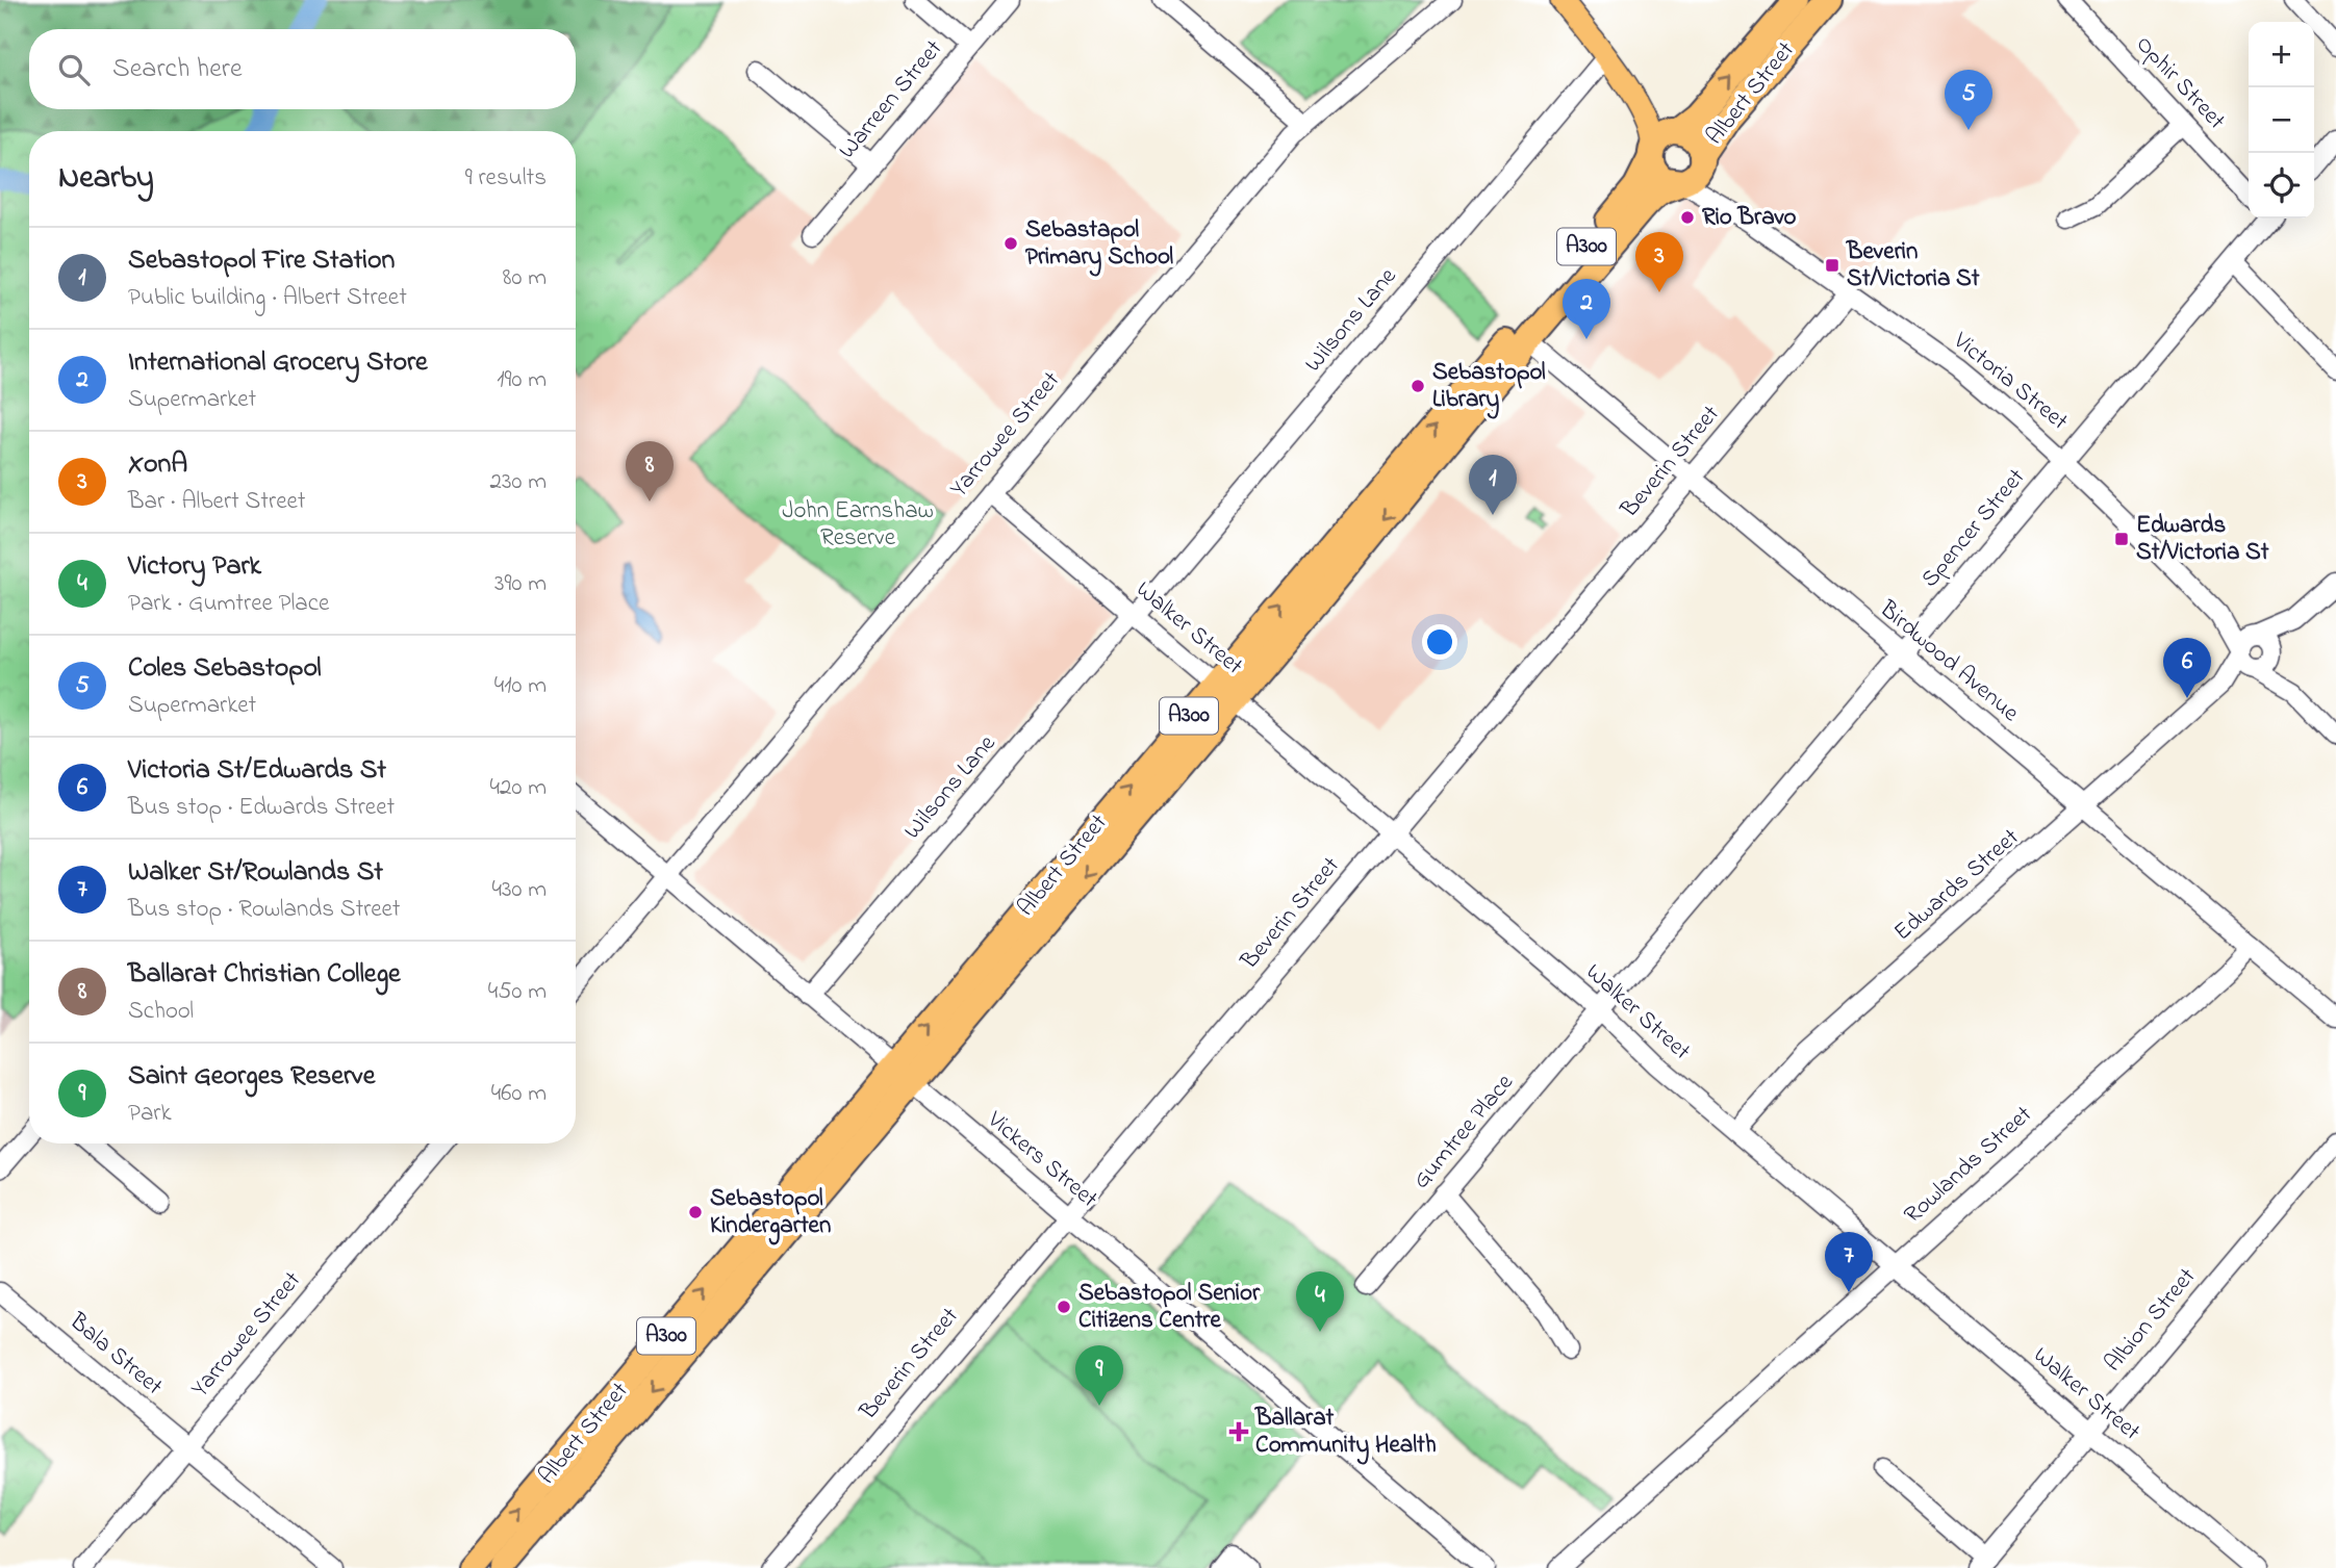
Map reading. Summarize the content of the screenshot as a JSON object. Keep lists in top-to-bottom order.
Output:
{
  "streets": {
    "highway": ["Albert Street", "A300"],
    "street": [
      "Ophir Street",
      "Warreen Street",
      "Wilsons Lane",
      "Victoria Street",
      "Yarrowee Street",
      "Beverin Street",
      "Spencer Street",
      "Walker Street",
      "Birdwood Avenue",
      "Edwards Street",
      "Gumtree Place",
      "Vickers Street",
      "Rowlands Street",
      "Albion Street",
      "Bala Street"
    ]
  },
  "crossings": [
    ["Albert Street", "Victoria Street"],
    ["Albert Street", "Walker Street"],
    ["Albert Street", "Birdwood Avenue"],
    ["Albert Street", "Vickers Street"],
    ["Wilsons Lane", "Walker Street"],
    ["Wilsons Lane", "Vickers Street"],
    ["Victoria Street", "Beverin Street"],
    ["Victoria Street", "Spencer Street"],
    ["Victoria Street", "Edwards Street"],
    ["Yarrowee Street", "Walker Street"],
    ["Yarrowee Street", "Vickers Street"],
    ["Yarrowee Street", "Bala Street"],
    ["Beverin Street", "Walker Street"],
    ["Beverin Street", "Birdwood Avenue"],
    ["Beverin Street", "Vickers Street"],
    ["Spencer Street", "Walker Street"],
    ["Spencer Street", "Birdwood Avenue"],
    ["Spencer Street", "Gumtree Place"],
    ["Walker Street", "Edwards Street"],
    ["Walker Street", "Gumtree Place"],
    ["Walker Street", "Rowlands Street"],
    ["Walker Street", "Albion Street"],
    ["Birdwood Avenue", "Edwards Street"],
    ["Birdwood Avenue", "Rowlands Street"]
  ],
  "parks": ["John Earnshaw Reserve"],
  "places": {
    "other": [
      "Rio Bravo",
      "Sebastapol Primary School",
      "Sebastopol Library",
      "Sebastopol Kindergarten",
      "Sebastopol Senior Citizens Centre"
    ],
    "transit": ["Beverin St/Victoria St", "Edwards St/Victoria St"],
    "health": ["Ballarat Community Health"]
  },
  "page": {
    "map_buttons": ["+", "−"],
    "search": "Search here",
    "pins": [
      "5",
      "3",
      "2",
      "8",
      "1",
      "6",
      "7",
      "4",
      "9"
    ],
    "heading": ["Nearby", "9 results"],
    "list": [
      {
        "mark": "1",
        "name": "Sebastopol Fire Station",
        "note": "Public building · Albert Street",
        "value": "80 m"
      },
      {
        "mark": "2",
        "name": "International Grocery Store",
        "note": "Supermarket",
        "value": "190 m"
      },
      {
        "mark": "3",
        "name": "XonA",
        "note": "Bar · Albert Street",
        "value": "230 m"
      },
      {
        "mark": "4",
        "name": "Victory Park",
        "note": "Park · Gumtree Place",
        "value": "390 m"
      },
      {
        "mark": "5",
        "name": "Coles Sebastopol",
        "note": "Supermarket",
        "value": "410 m"
      },
      {
        "mark": "6",
        "name": "Victoria St/Edwards St",
        "note": "Bus stop · Edwards Street",
        "value": "420 m"
      },
      {
        "mark": "7",
        "name": "Walker St/Rowlands St",
        "note": "Bus stop · Rowlands Street",
        "value": "430 m"
      },
      {
        "mark": "8",
        "name": "Ballarat Christian College",
        "note": "School",
        "value": "450 m"
      },
      {
        "mark": "9",
        "name": "Saint Georges Reserve",
        "note": "Park",
        "value": "460 m"
      }
    ]
  }
}
